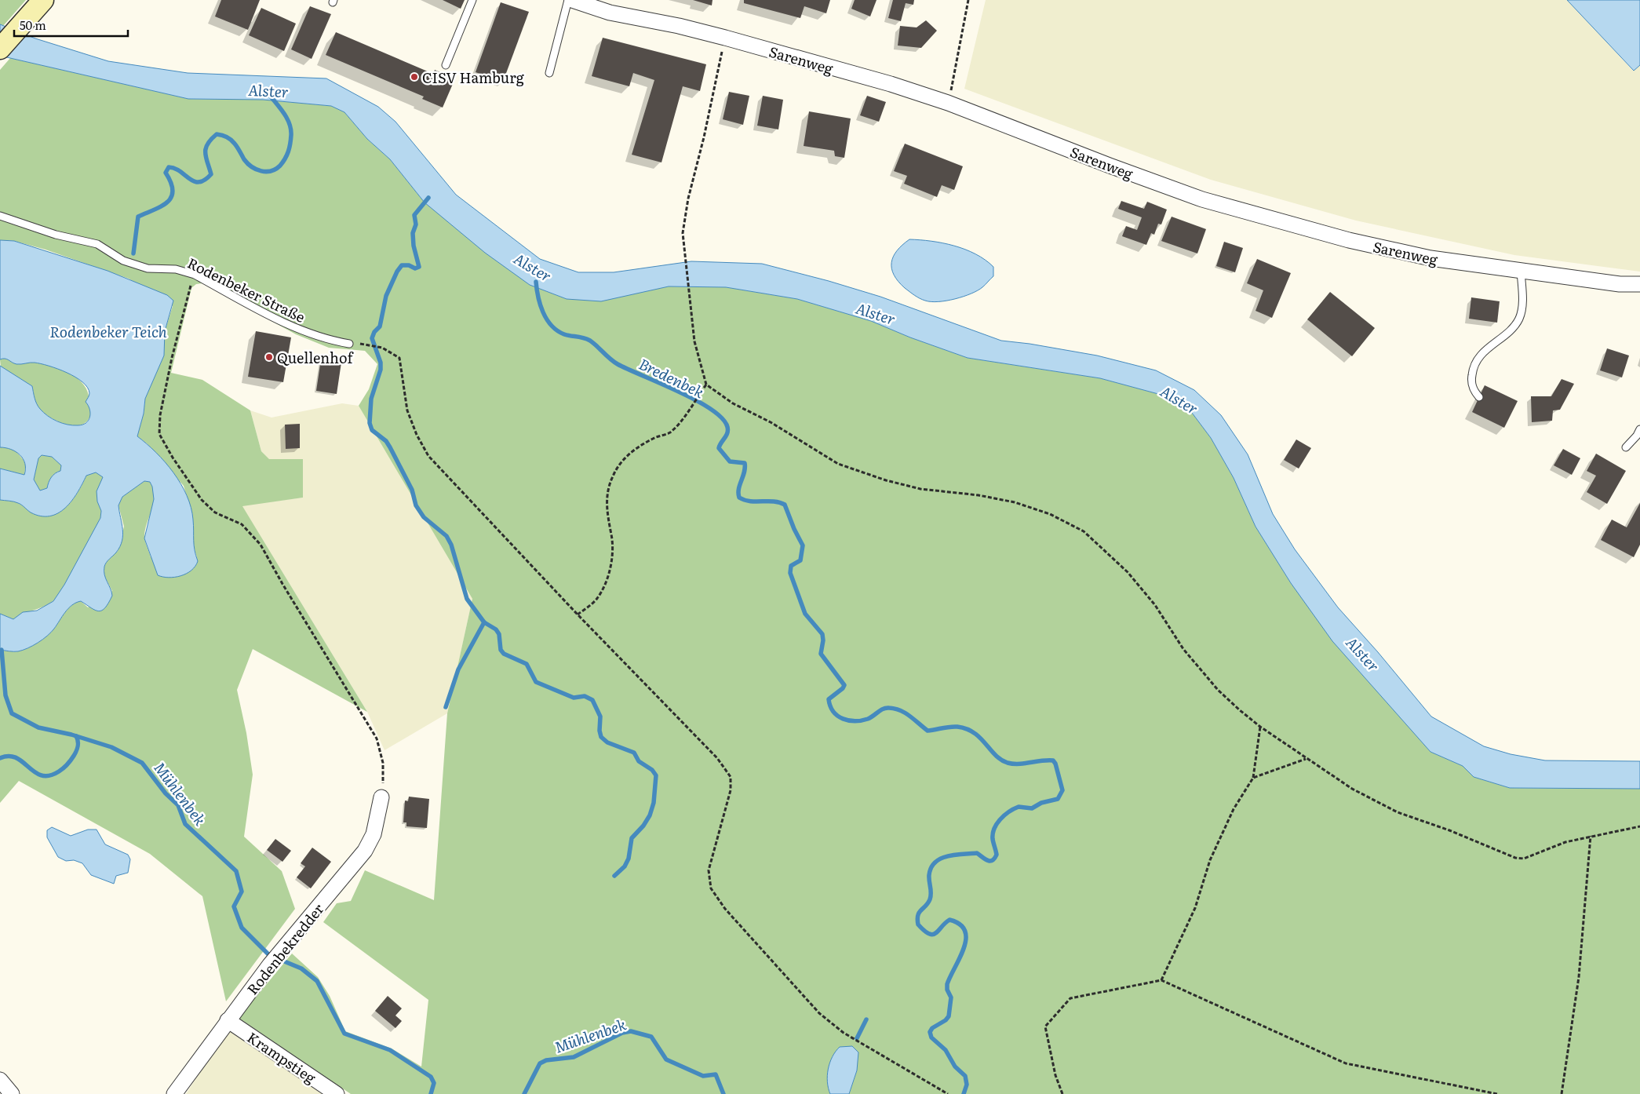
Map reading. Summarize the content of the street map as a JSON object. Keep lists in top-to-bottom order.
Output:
{
  "streets": {
    "street": ["Sarenweg", "Rodenbekredder", "Krampstieg"],
    "lane": ["Rodenbeker Straße"]
  },
  "crossings": [
    ["Rodenbekredder", "Krampstieg"]
  ],
  "water": [
    "Alster",
    "Rodenbeker Teich",
    "Bredenbek",
    "Mühlenbek"
  ],
  "places": ["CISV Hamburg", "Quellenhof"],
  "scale_bar": "50 m"
}
